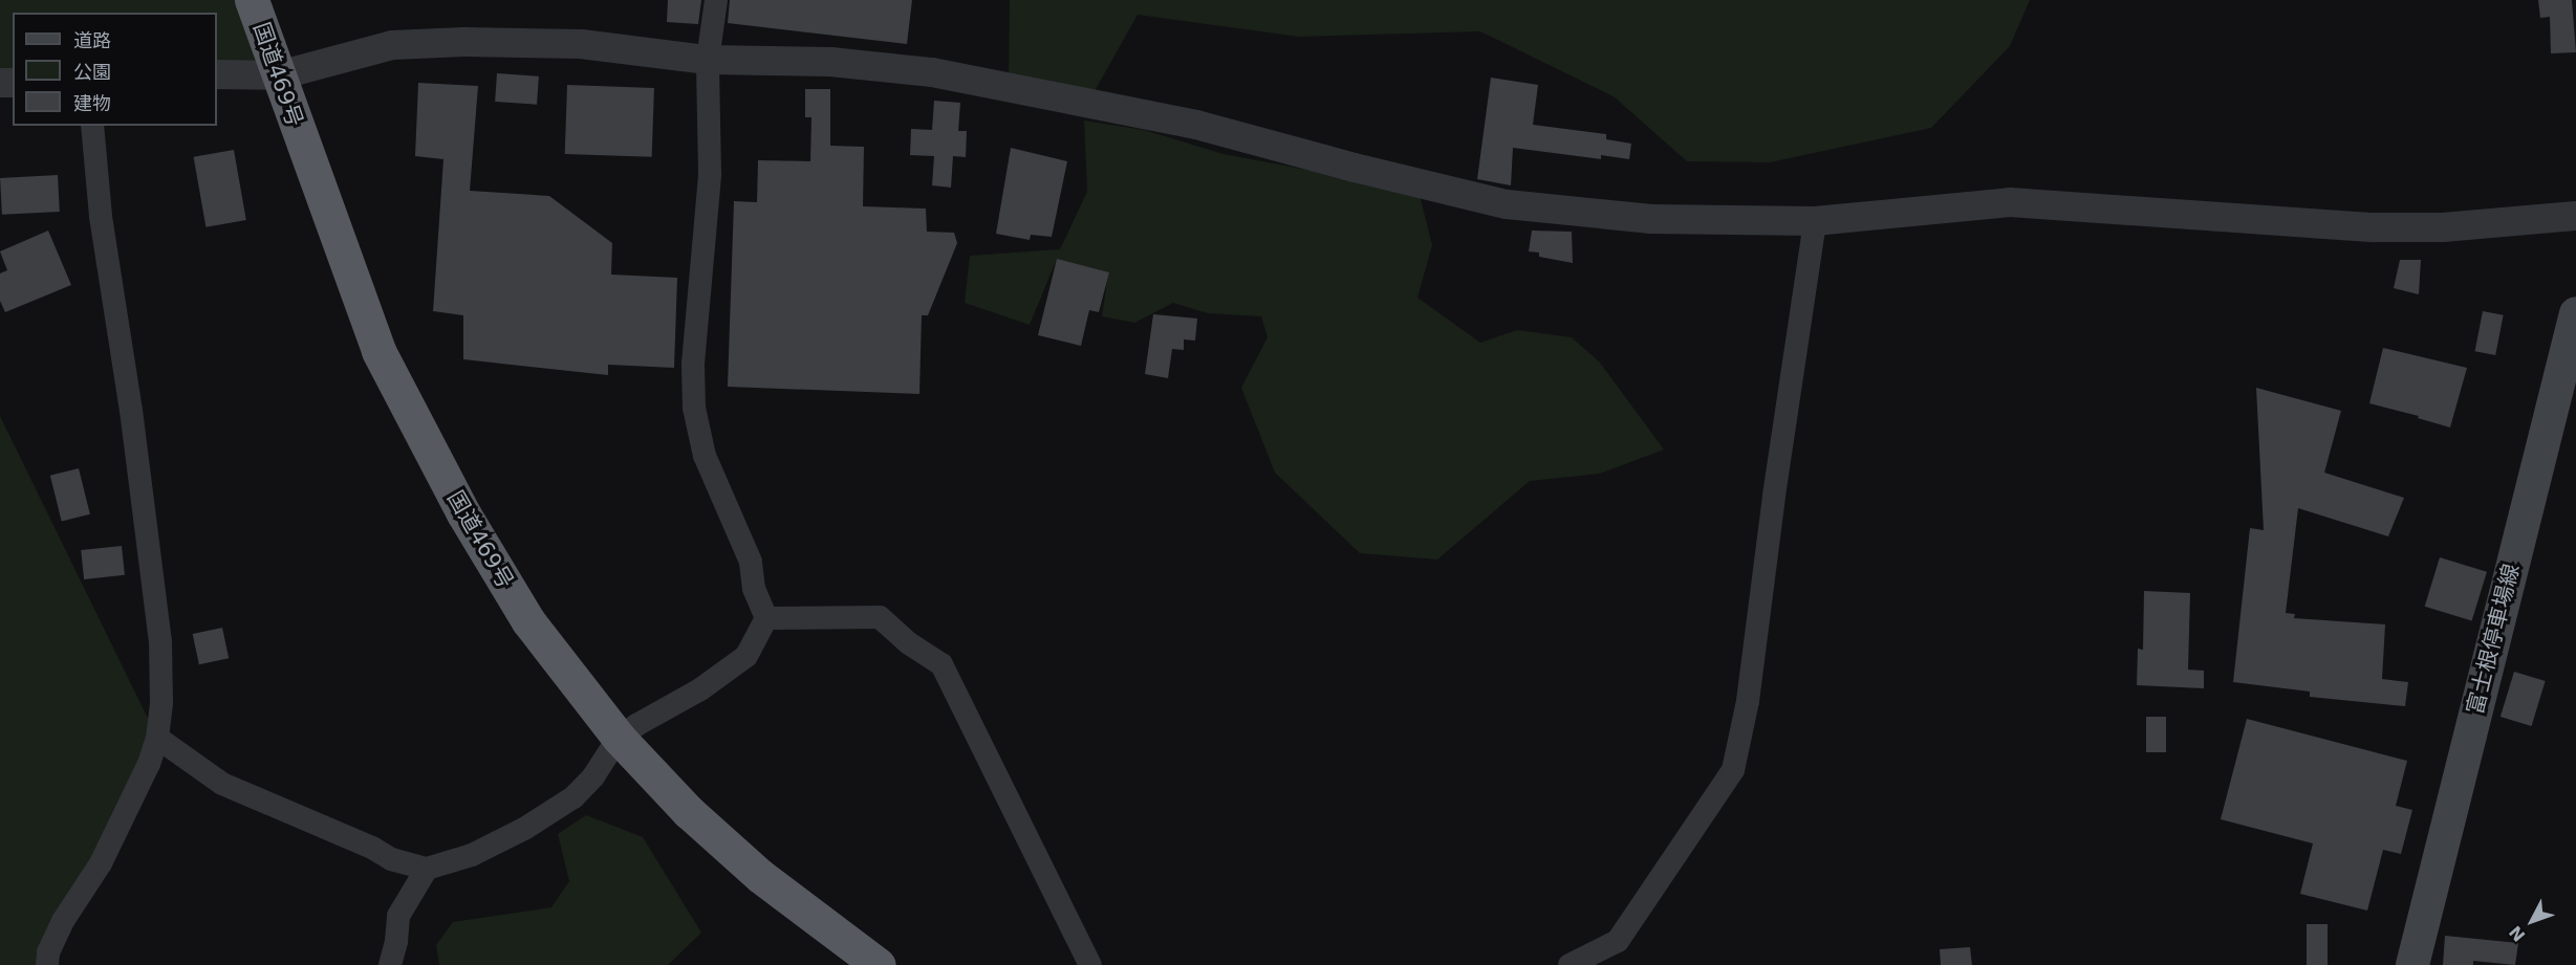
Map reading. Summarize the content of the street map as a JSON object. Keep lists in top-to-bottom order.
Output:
{
  "streets": {
    "highway": ["国道469号"],
    "main road": ["富士根停車場線"]
  },
  "legend": ["道路", "公園", "建物"],
  "north": "bottom left"
}
